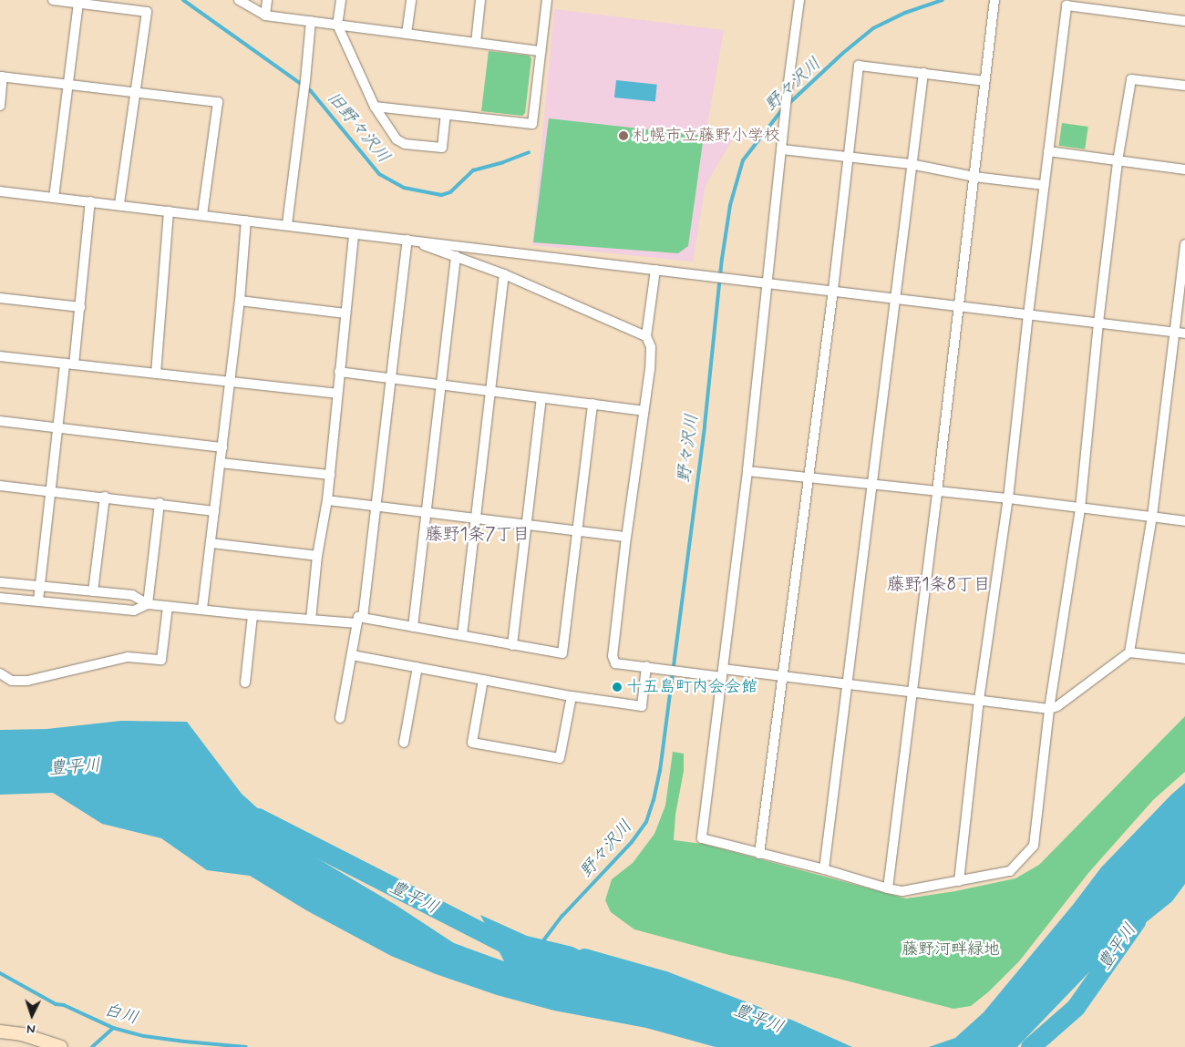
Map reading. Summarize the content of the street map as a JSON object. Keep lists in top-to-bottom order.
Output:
{
  "districts": ["藤野1条7丁目", "藤野1条8丁目"],
  "water": [
    "野々沢川",
    "旧野々沢川",
    "豊平川",
    "白川"
  ],
  "parks": ["藤野河畔緑地"],
  "places": ["札幌市立藤野小学校", "十五島町内会会館"],
  "north": "bottom"
}
